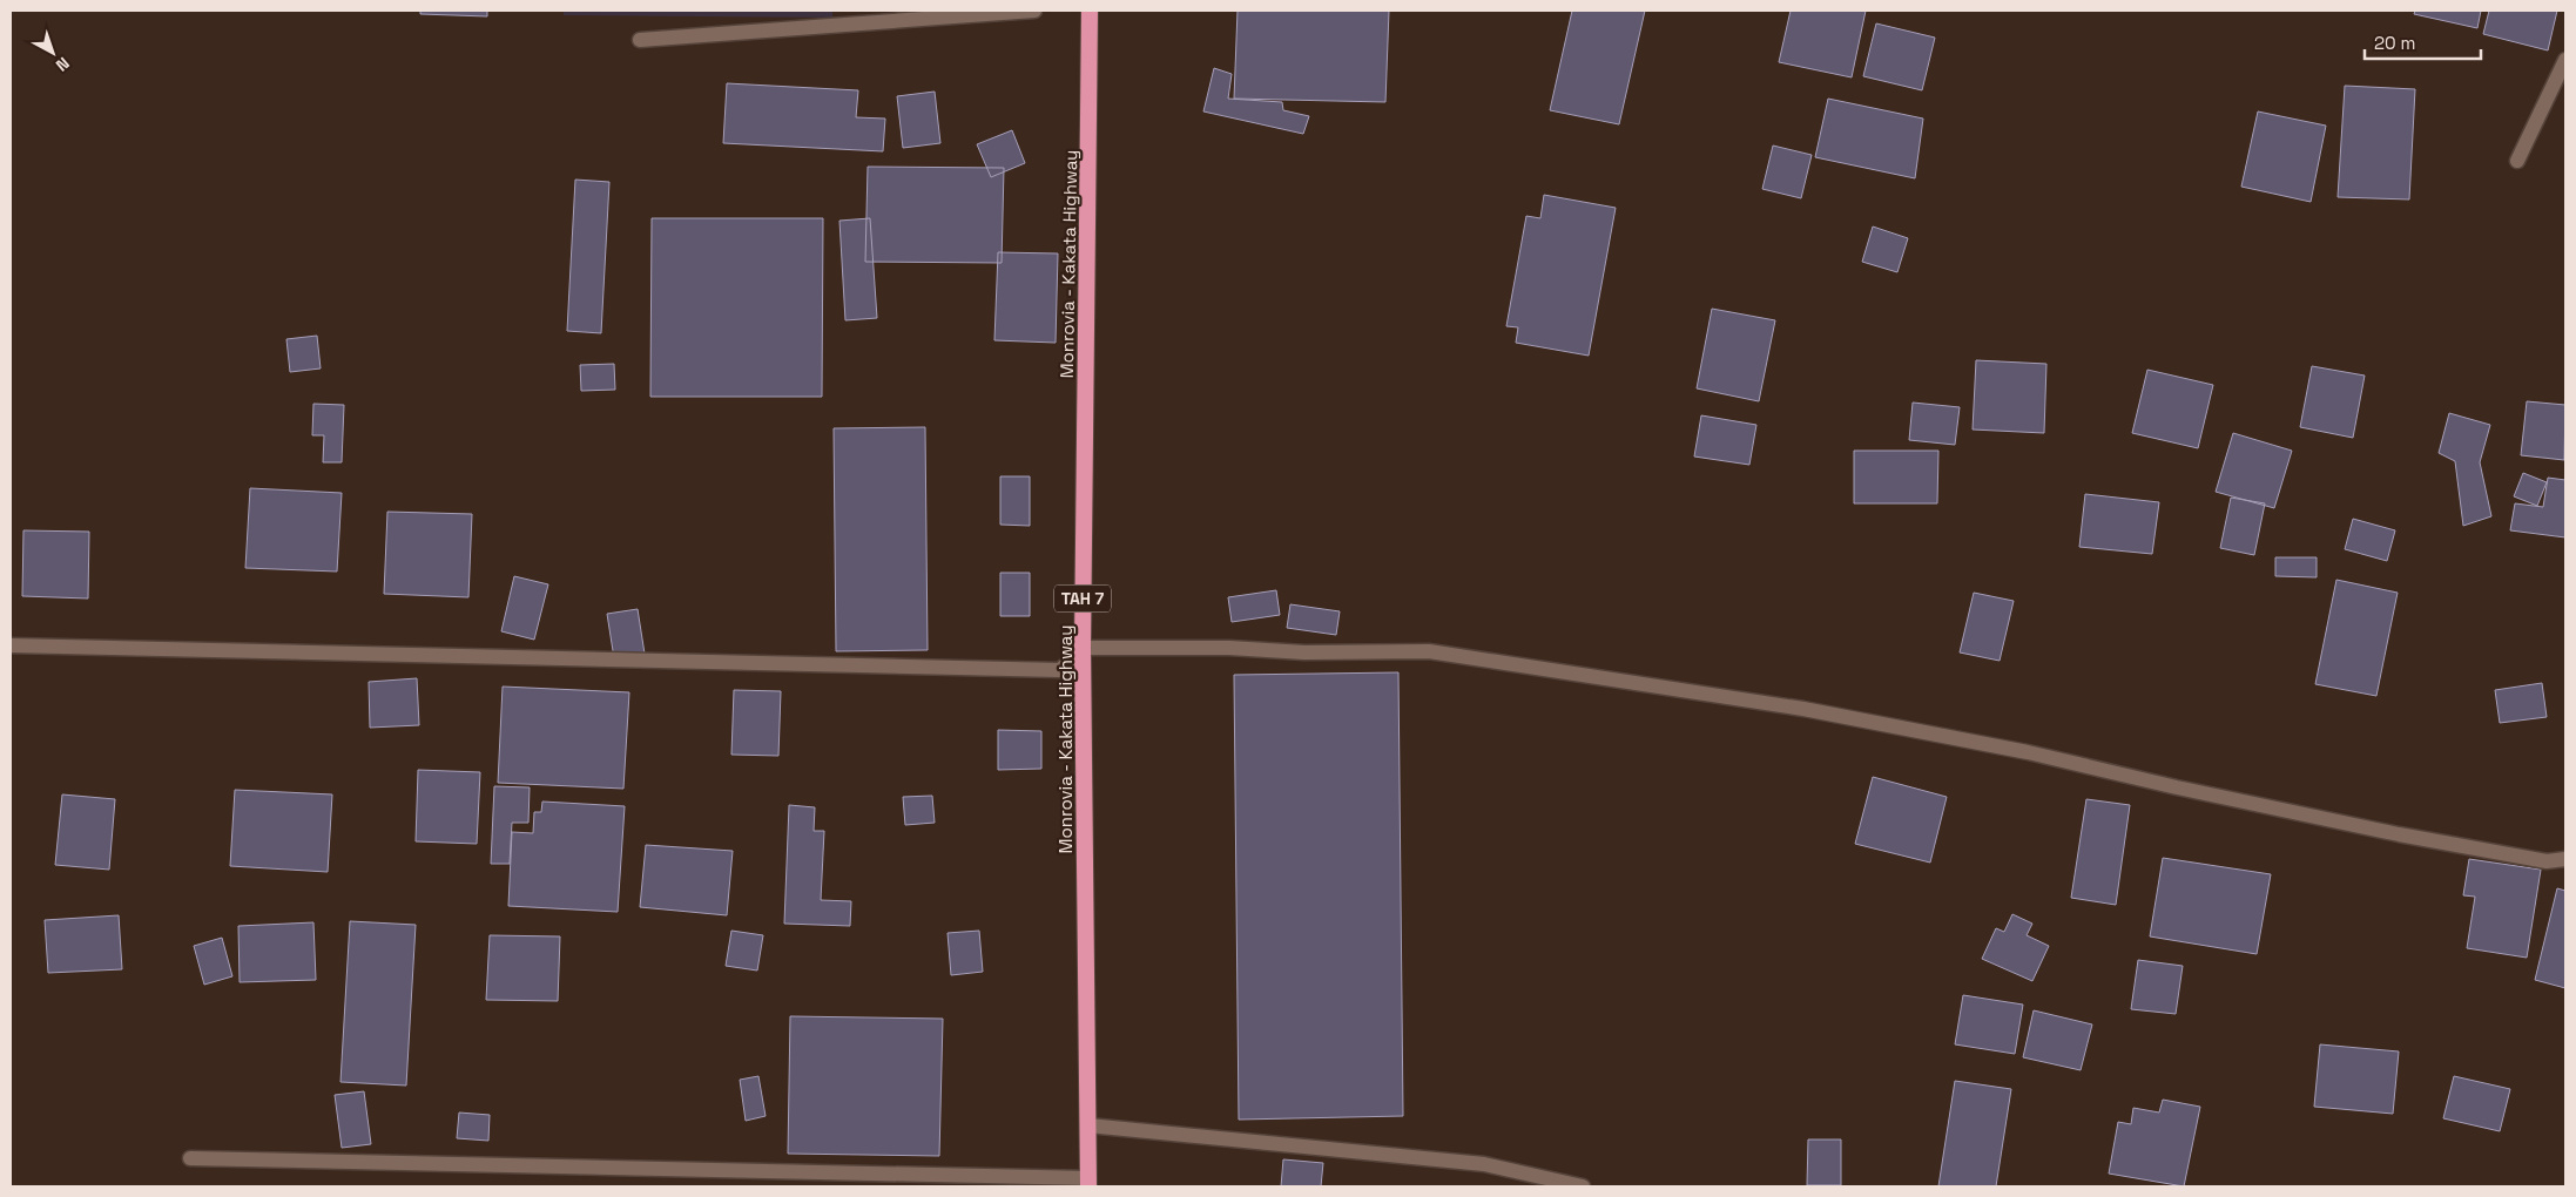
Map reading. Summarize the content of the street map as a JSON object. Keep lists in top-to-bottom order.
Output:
{
  "streets": {
    "highway": ["Monrovia - Kakata Highway", "TAH 7"]
  },
  "scale_bar": "20 m",
  "north": "bottom right"
}
